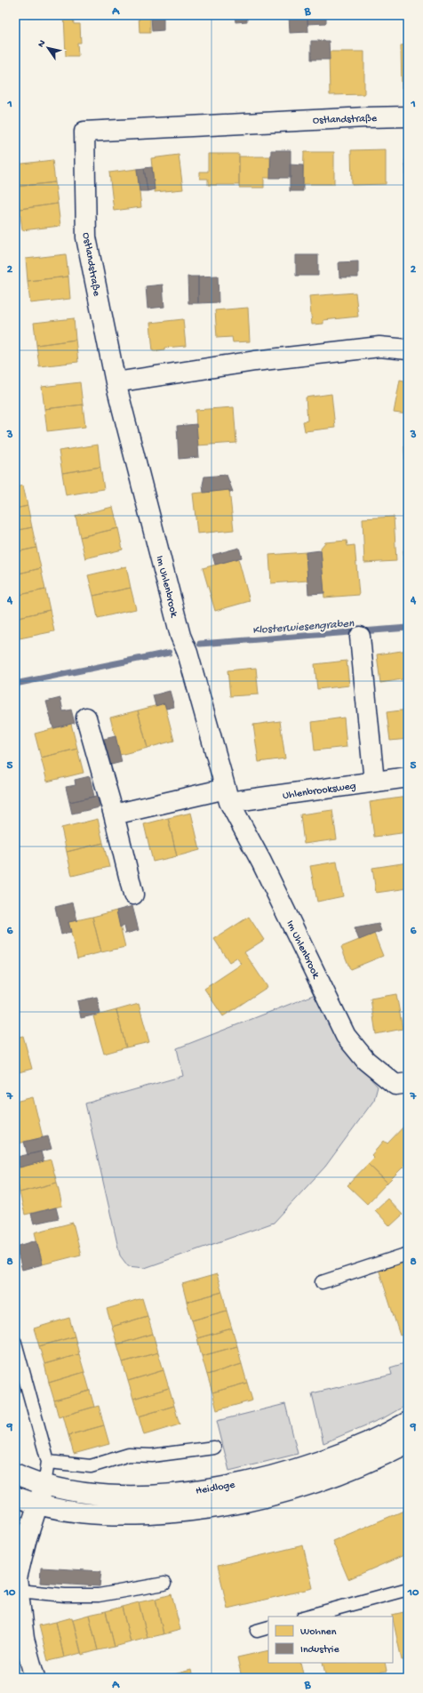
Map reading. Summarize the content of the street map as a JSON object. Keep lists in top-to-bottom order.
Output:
{
  "streets": {
    "street": [
      "Ostlandstraße",
      "Im Uhlenbrook",
      "Uhlenbrooksweg",
      "Heidloge"
    ]
  },
  "crossings": [
    ["Ostlandstraße", "Im Uhlenbrook"],
    ["Im Uhlenbrook", "Uhlenbrooksweg"]
  ],
  "water": ["Klosterwiesengraben"],
  "legend": ["Wohnen", "Industrie"],
  "north": "top left",
  "grid": {
    "columns": ["A", "B"],
    "rows": [
      "1",
      "2",
      "3",
      "4",
      "5",
      "6",
      "7",
      "8",
      "9",
      "10"
    ]
  }
}
